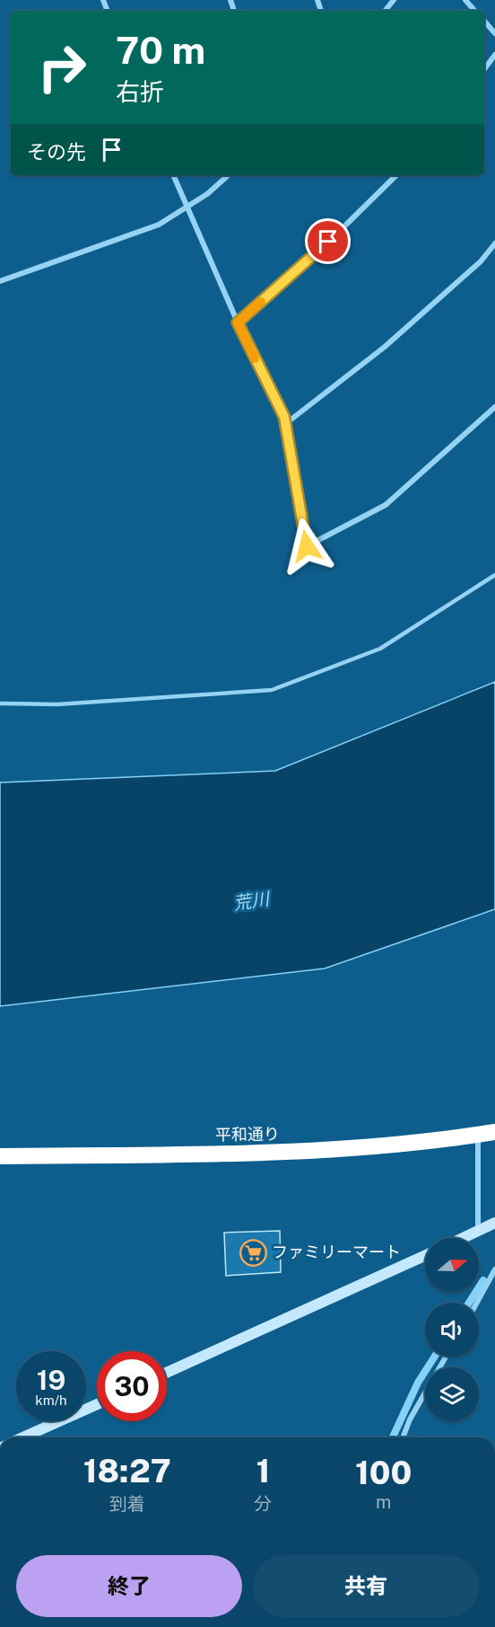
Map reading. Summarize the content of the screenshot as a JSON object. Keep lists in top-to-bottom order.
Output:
{
  "streets": {
    "highway": ["平和通り"]
  },
  "water": ["荒川"],
  "places": {
    "supermarket": ["ファミリーマート"]
  },
  "north": "right",
  "page": {
    "turn": ["70 m", "右折"],
    "then": "その先",
    "speed": "19 km/h",
    "limit": "30",
    "eta": [
      "18:27",
      "到着",
      "1",
      "分",
      "100",
      "m"
    ],
    "buttons": ["終了", "共有"]
  }
}
